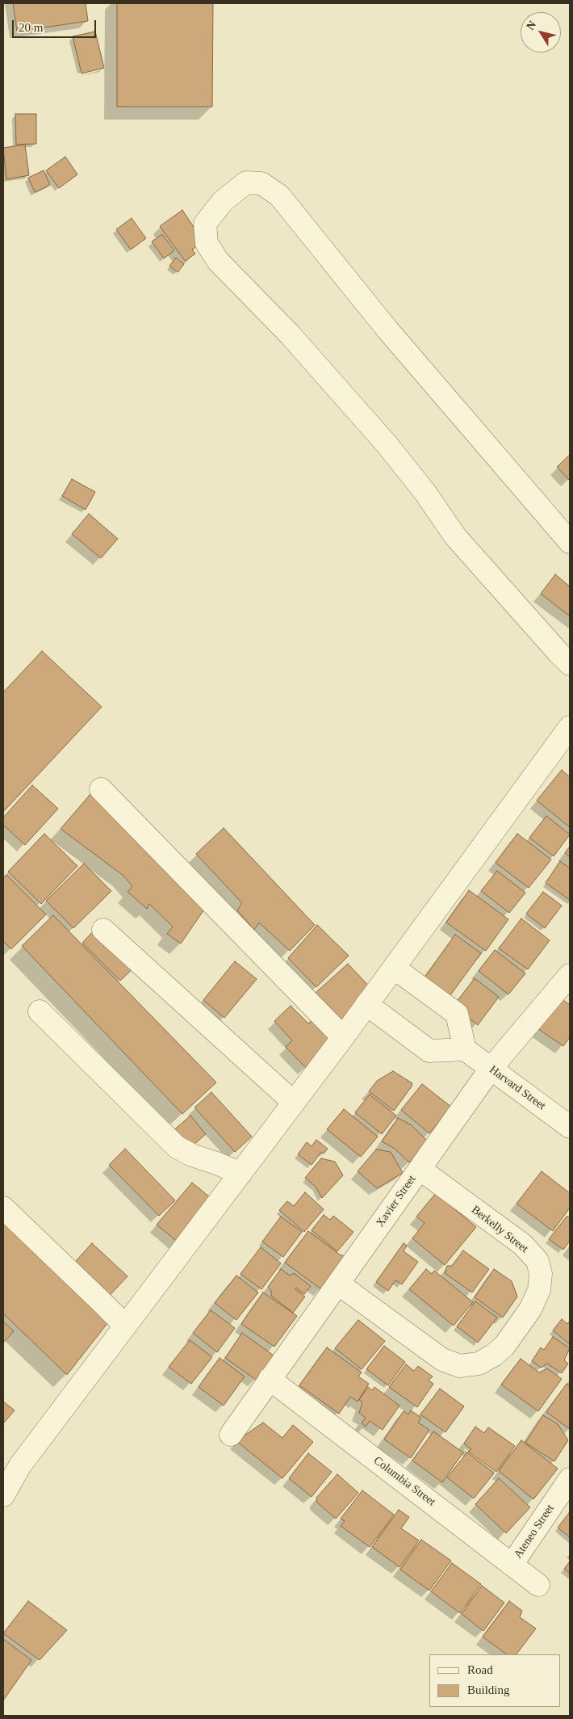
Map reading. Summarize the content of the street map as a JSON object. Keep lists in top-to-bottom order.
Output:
{
  "streets": {
    "street": [
      "Harvard Street",
      "Xavier Street",
      "Berkelly Street",
      "Columbia Street",
      "Ateneo Street"
    ]
  },
  "crossings": [
    ["Harvard Street", "Xavier Street"],
    ["Xavier Street", "Berkelly Street"],
    ["Xavier Street", "Columbia Street"],
    ["Columbia Street", "Ateneo Street"]
  ],
  "legend": ["Road", "Building"],
  "scale_bar": "20 m",
  "north": "top left"
}
